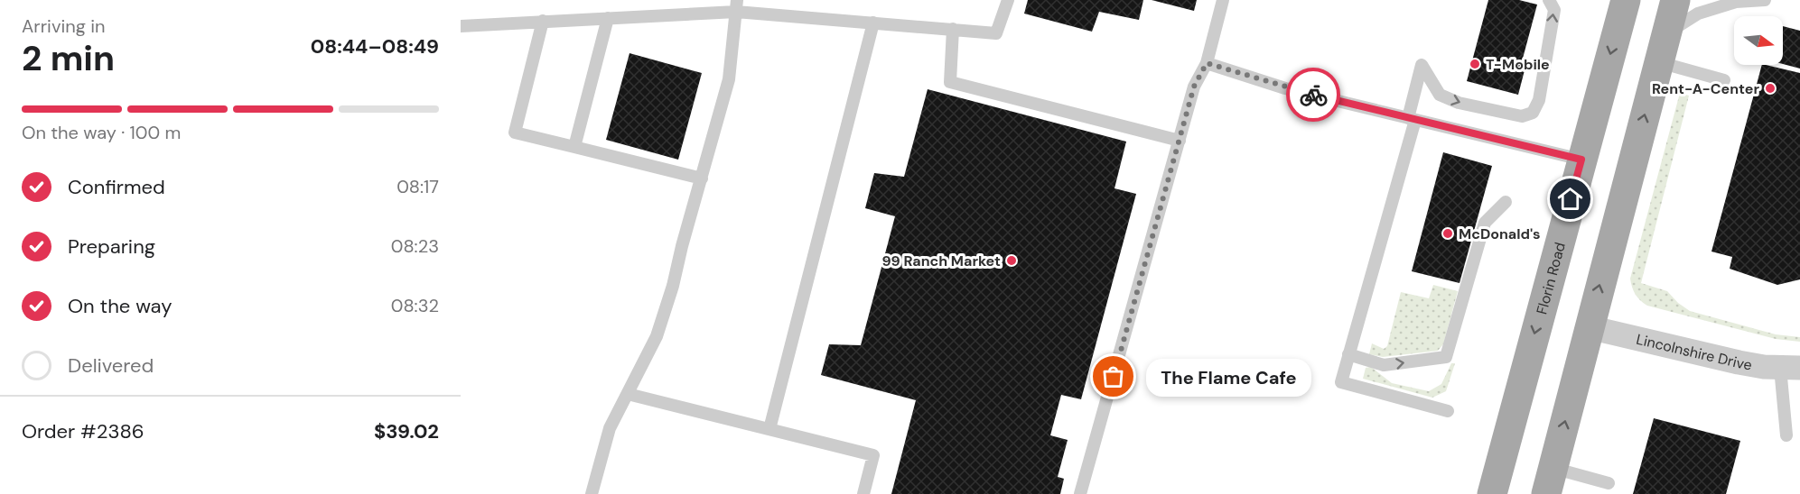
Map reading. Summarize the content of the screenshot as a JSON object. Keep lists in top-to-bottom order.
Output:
{
  "streets": {
    "main road": ["Florin Road"],
    "street": ["Lincolnshire Drive"]
  },
  "places": [
    "T-Mobile",
    "Rent-A-Center",
    "McDonald's",
    "99 Ranch Market",
    "The Flame Cafe"
  ],
  "north": "right",
  "page": {
    "heading": ["2 min", "Arriving in", "08:44–08:49"],
    "panel": ["Order #2386", "$39.02"],
    "bar": "On the way · 100 m",
    "list": [
      ["Confirmed", "08:17"],
      ["Preparing", "08:23"],
      ["On the way", "08:32"],
      "Delivered"
    ],
    "bubble": "The Flame Cafe"
  }
}
